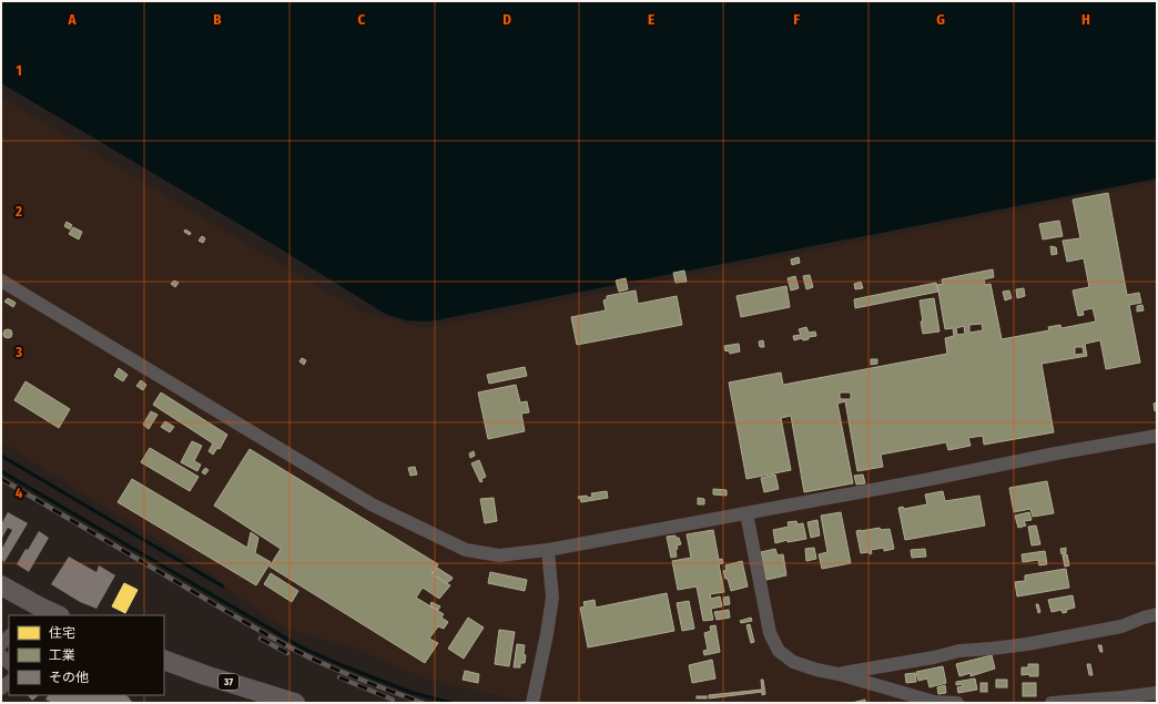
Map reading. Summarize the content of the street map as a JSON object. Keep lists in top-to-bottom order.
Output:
{
  "streets": {
    "highway": ["37"]
  },
  "legend": ["住宅", "工業", "その他"],
  "grid": {
    "columns": [
      "A",
      "B",
      "C",
      "D",
      "E",
      "F",
      "G",
      "H"
    ],
    "rows": [
      "1",
      "2",
      "3",
      "4"
    ]
  }
}
